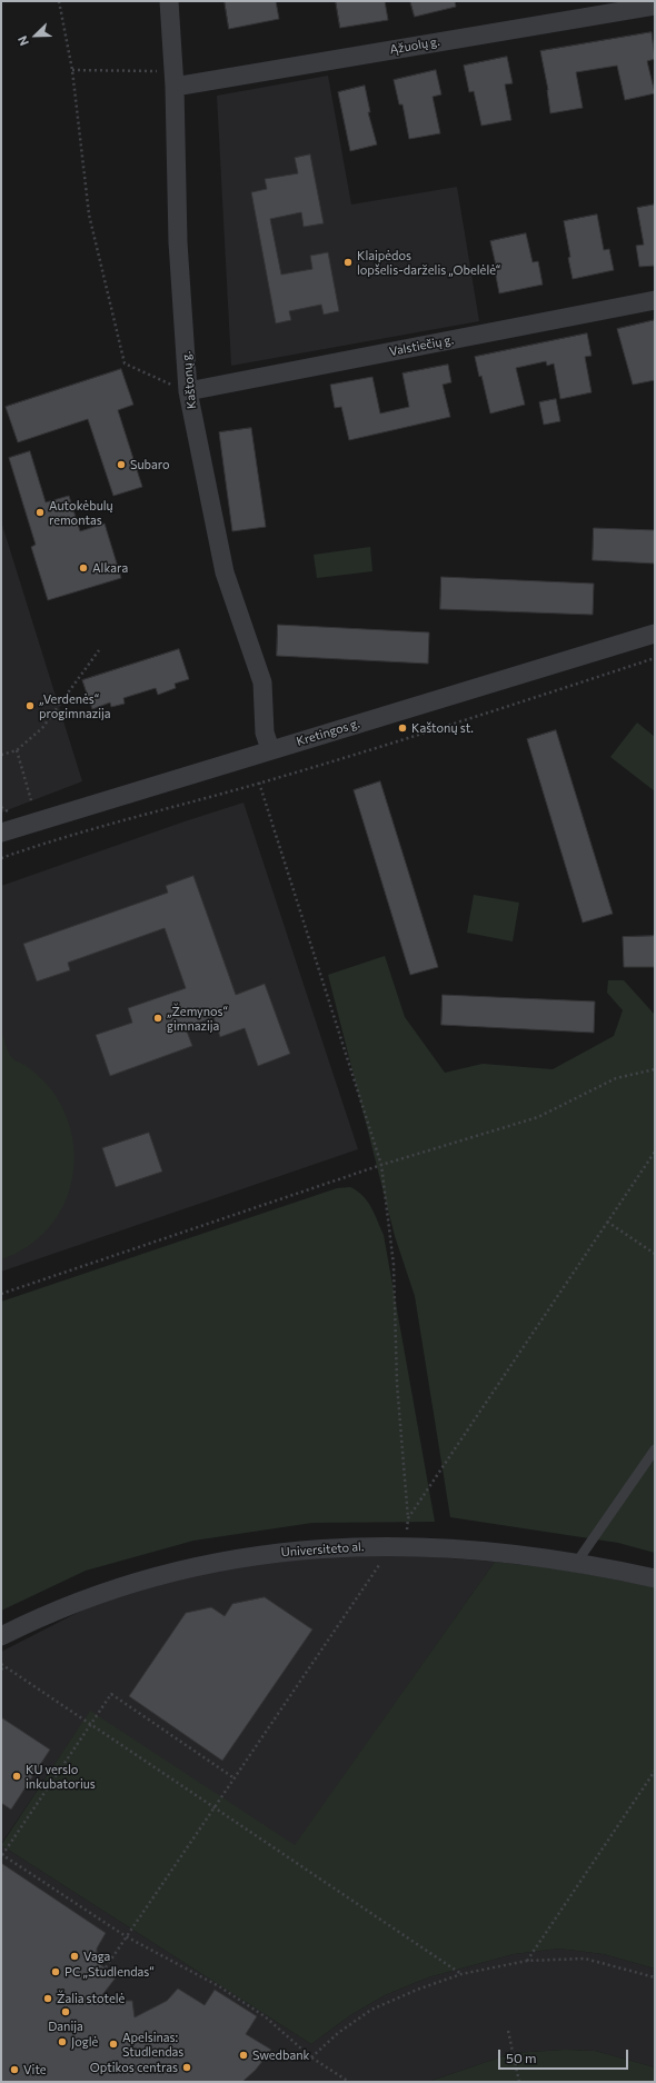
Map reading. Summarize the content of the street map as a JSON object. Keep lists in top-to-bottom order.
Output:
{
  "streets": {
    "street": [
      "Ąžuolų g.",
      "Valstiečių g.",
      "Kaštonų g.",
      "Kretingos g.",
      "Universiteto al."
    ]
  },
  "crossings": [
    ["Ąžuolų g.", "Kaštonų g."],
    ["Valstiečių g.", "Kaštonų g."],
    ["Kaštonų g.", "Kretingos g."]
  ],
  "places": [
    "Klaipėdos lopšelis-darželis „Obelėlė“",
    "Subaro",
    "Autokėbulų remontas",
    "Alkara",
    "„Verdenės“ progimnazija",
    "Kaštonų st.",
    "„Žemynos“ gimnazija",
    "KU verslo inkubatorius",
    "Vaga",
    "PC „Studlendas“",
    "Žalia stotelė",
    "Danija",
    "Joglė",
    "Apelsinas: Studlendas",
    "Swedbank",
    "Optikos centras",
    "Vite"
  ],
  "scale_bar": "50 m",
  "north": "bottom left"
}
